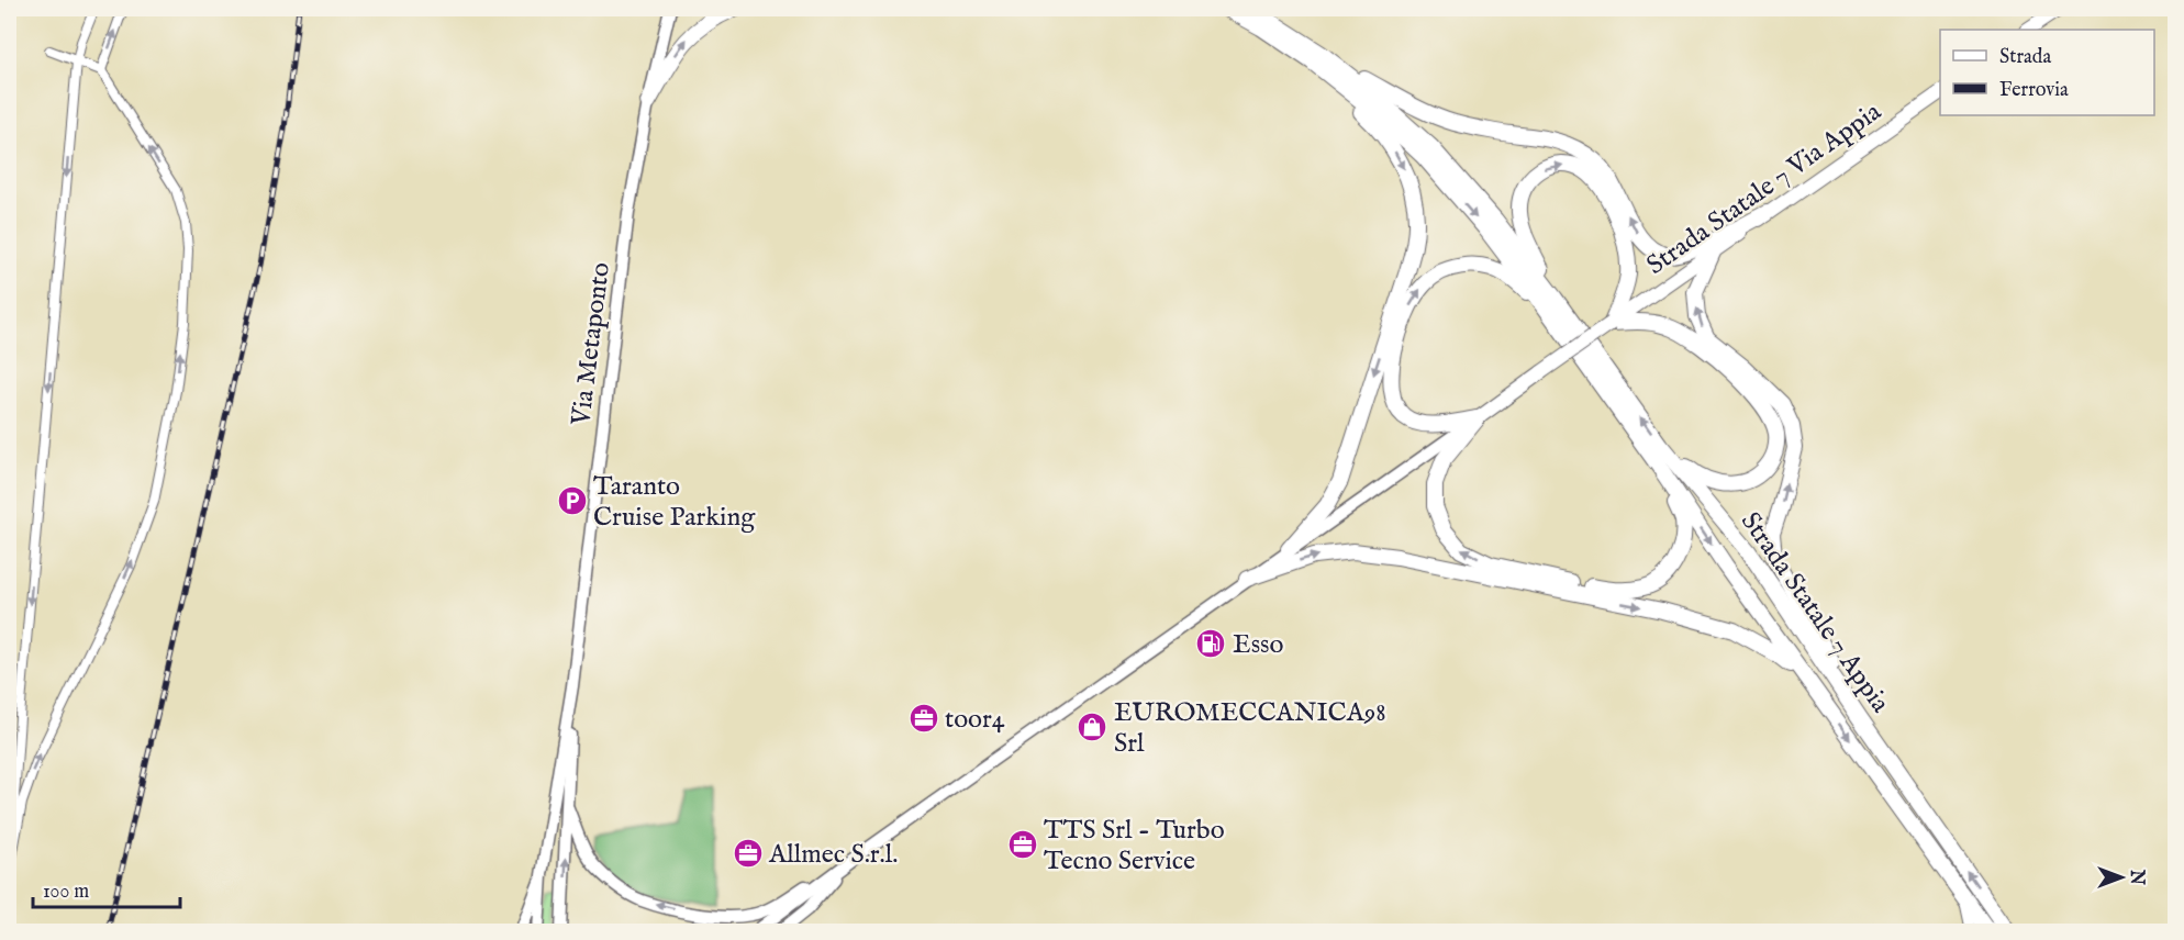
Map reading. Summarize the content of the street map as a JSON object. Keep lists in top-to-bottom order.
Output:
{
  "streets": {
    "highway": ["Strada Statale 7 Appia"],
    "main road": ["Strada Statale 7 Via Appia", "Via Metaponto"]
  },
  "places": {
    "parking": ["Taranto Cruise Parking"],
    "fuel station": ["Esso"],
    "office": ["toor4", "TTS Srl - Turbo Tecno Service", "Allmec S.r.l."],
    "shop": ["EUROMECCANICA98 Srl"]
  },
  "legend": ["Strada", "Ferrovia"],
  "scale_bar": "100 m",
  "north": "right"
}
